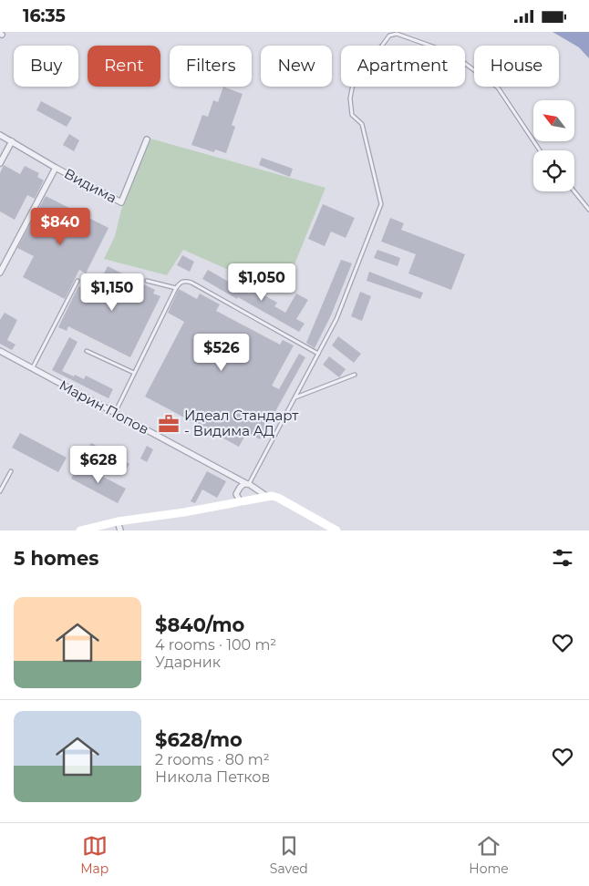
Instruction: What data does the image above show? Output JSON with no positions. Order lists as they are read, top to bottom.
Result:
{
  "streets": {
    "street": ["Видима", "Марин Попов"]
  },
  "places": {
    "office": ["Идеал Стандарт - Видима АД"]
  },
  "north": "top left",
  "page": {
    "status": "16:35",
    "chip": [
      "Buy",
      "Rent",
      "Filters",
      "New",
      "Apartment",
      "House"
    ],
    "price": [
      "$840",
      "$1,050",
      "$1,150",
      "$526",
      "$628"
    ],
    "heading": "5 homes",
    "list": [
      {
        "name": "$840/mo",
        "note": "4 rooms · 100 m² · Ударник"
      },
      {
        "name": "$628/mo",
        "note": "2 rooms · 80 m² · Никола Петков"
      }
    ],
    "tabs": ["Map", "Saved", "Home"]
  }
}
